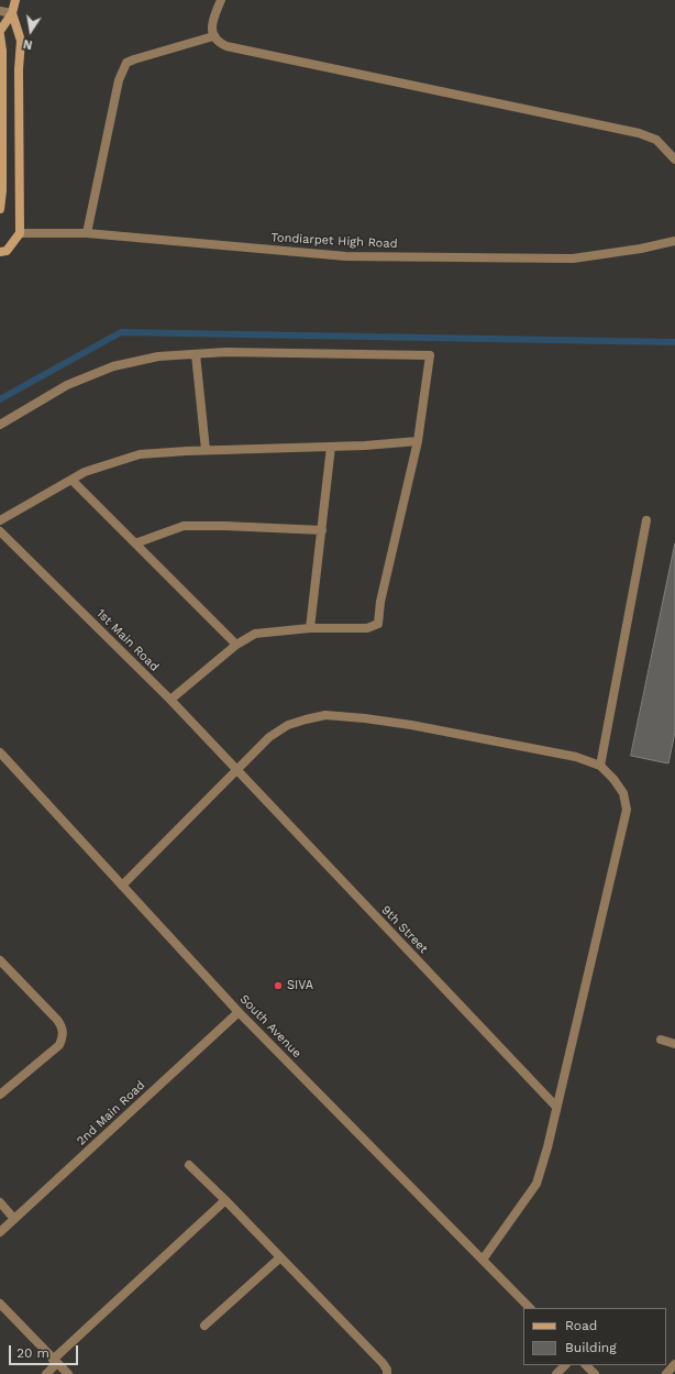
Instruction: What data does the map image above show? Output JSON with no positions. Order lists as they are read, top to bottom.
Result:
{
  "streets": {
    "street": [
      "Tondiarpet High Road",
      "1st Main Road",
      "9th Street",
      "South Avenue",
      "2nd Main Road"
    ]
  },
  "crossings": [
    ["1st Main Road", "9th Street"],
    ["South Avenue", "2nd Main Road"]
  ],
  "places": ["SIVA"],
  "legend": ["Road", "Building"],
  "scale_bar": "20 m",
  "north": "bottom"
}
